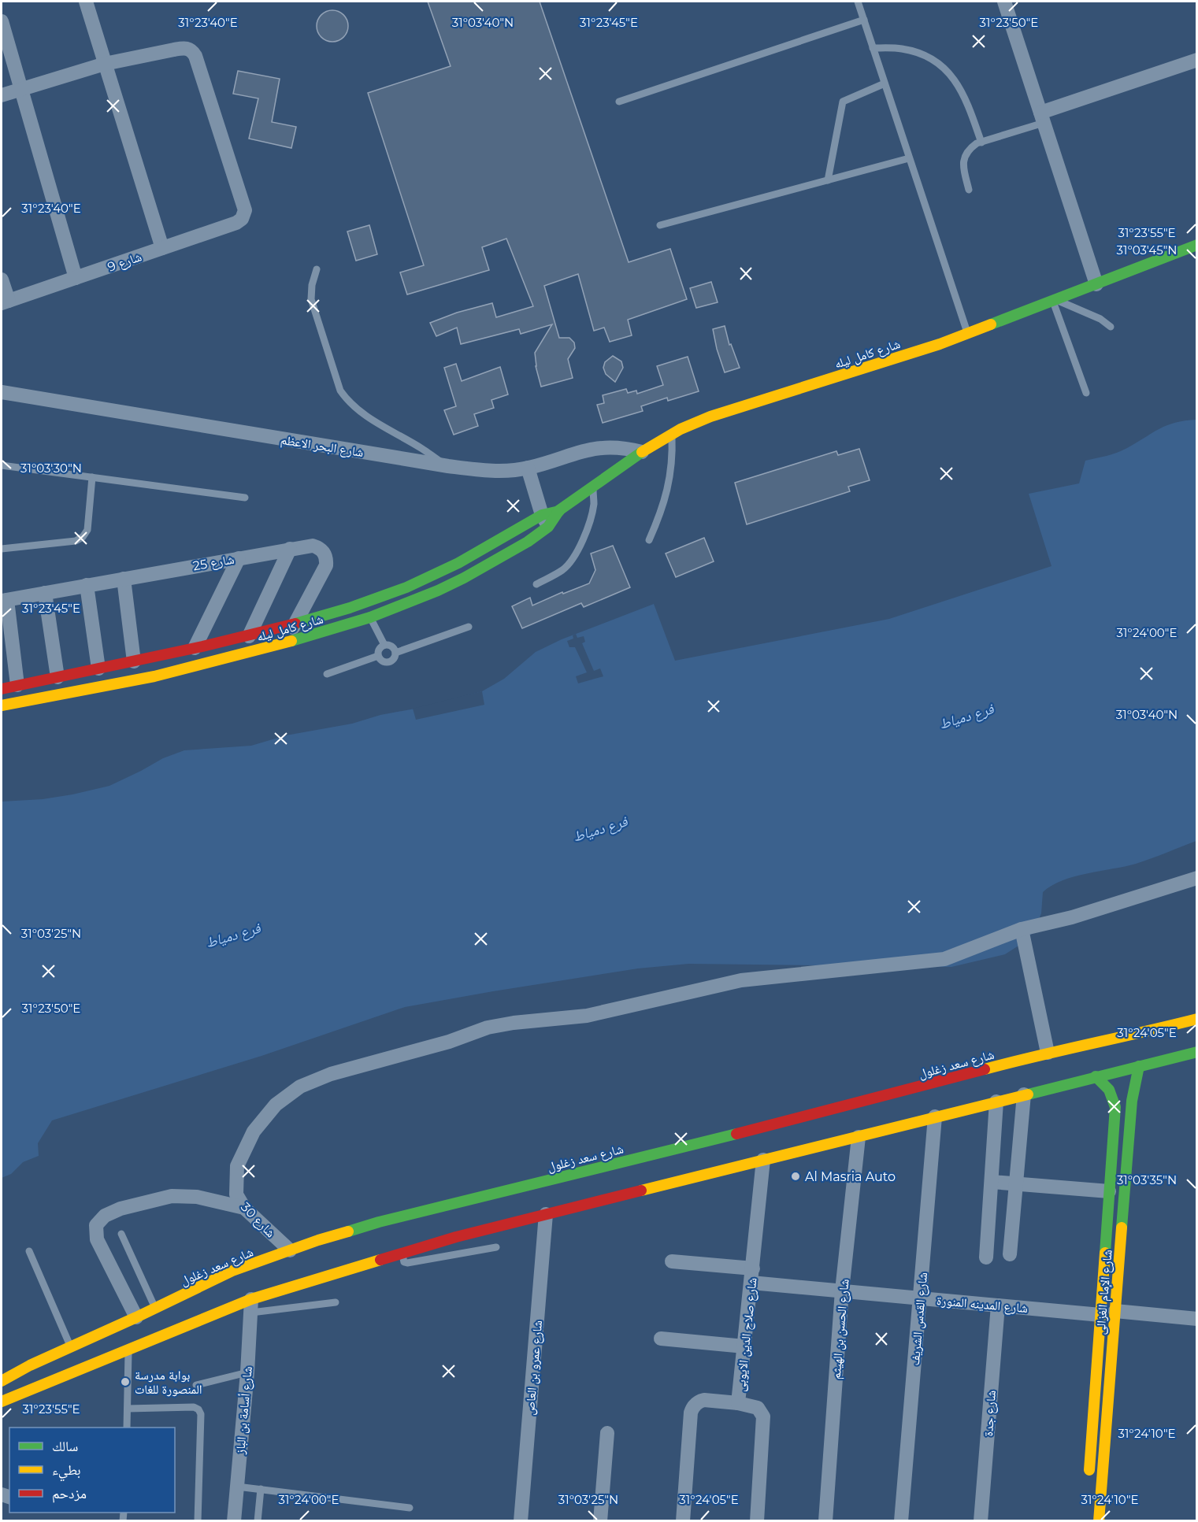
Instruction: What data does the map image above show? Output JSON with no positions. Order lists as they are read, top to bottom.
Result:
{
  "streets": {
    "main road": ["شارع كامل ليله", "شارع سعد زغلول", "شارع الإمام الغزالى"],
    "street": [
      "شارع 9",
      "شارع البحر الاعظم",
      "شارع 25",
      "شارع 30",
      "شارع المدينه المنورة",
      "شارع القدس الشريف",
      "شارع الحسن بن الهيثم",
      "شارع صلاح الدين الايوبى",
      "شارع عمرو بن العاص",
      "شارع أسامة بن الباز",
      "شارع جدة"
    ]
  },
  "crossings": [
    ["شارع كامل ليله", "شارع البحر الاعظم"],
    ["شارع كامل ليله", "شارع 25"],
    ["شارع سعد زغلول", "شارع 30"],
    ["شارع الإمام الغزالى", "شارع المدينه المنورة"],
    ["شارع المدينه المنورة", "شارع القدس الشريف"],
    ["شارع المدينه المنورة", "شارع الحسن بن الهيثم"],
    ["شارع المدينه المنورة", "شارع صلاح الدين الايوبى"],
    ["شارع المدينه المنورة", "شارع جدة"]
  ],
  "water": ["فرع دمياط"],
  "places": ["Al Masria Auto", "بوابة مدرسة المنصورة للغات"],
  "legend": ["سالك", "بطيء", "مزدحم"],
  "coordinates": [
    "31°23'40\"E",
    "31°03'40\"N",
    "31°23'45\"E",
    "31°23'50\"E",
    "31°23'55\"E",
    "31°03'45\"N",
    "31°03'30\"N",
    "31°24'00\"E",
    "31°03'25\"N",
    "31°24'05\"E",
    "31°03'35\"N",
    "31°24'10\"E"
  ]
}
